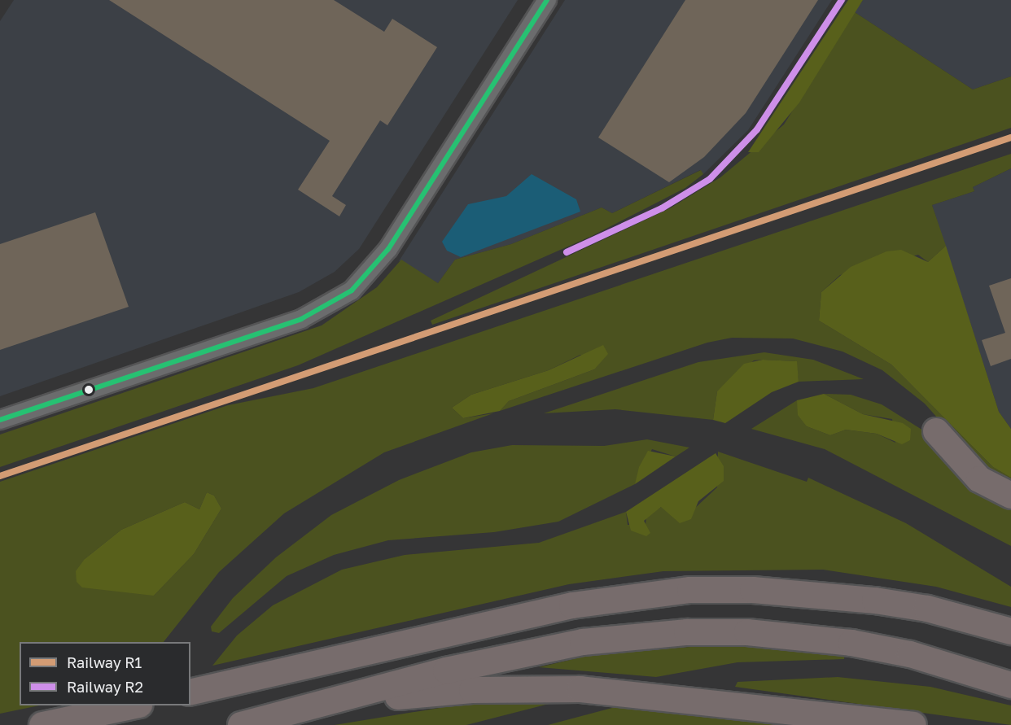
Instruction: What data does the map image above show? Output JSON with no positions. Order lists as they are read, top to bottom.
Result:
{
  "lines": ["rail line R2", "rail line R1"],
  "legend": ["Railway R1", "Railway R2"]
}
